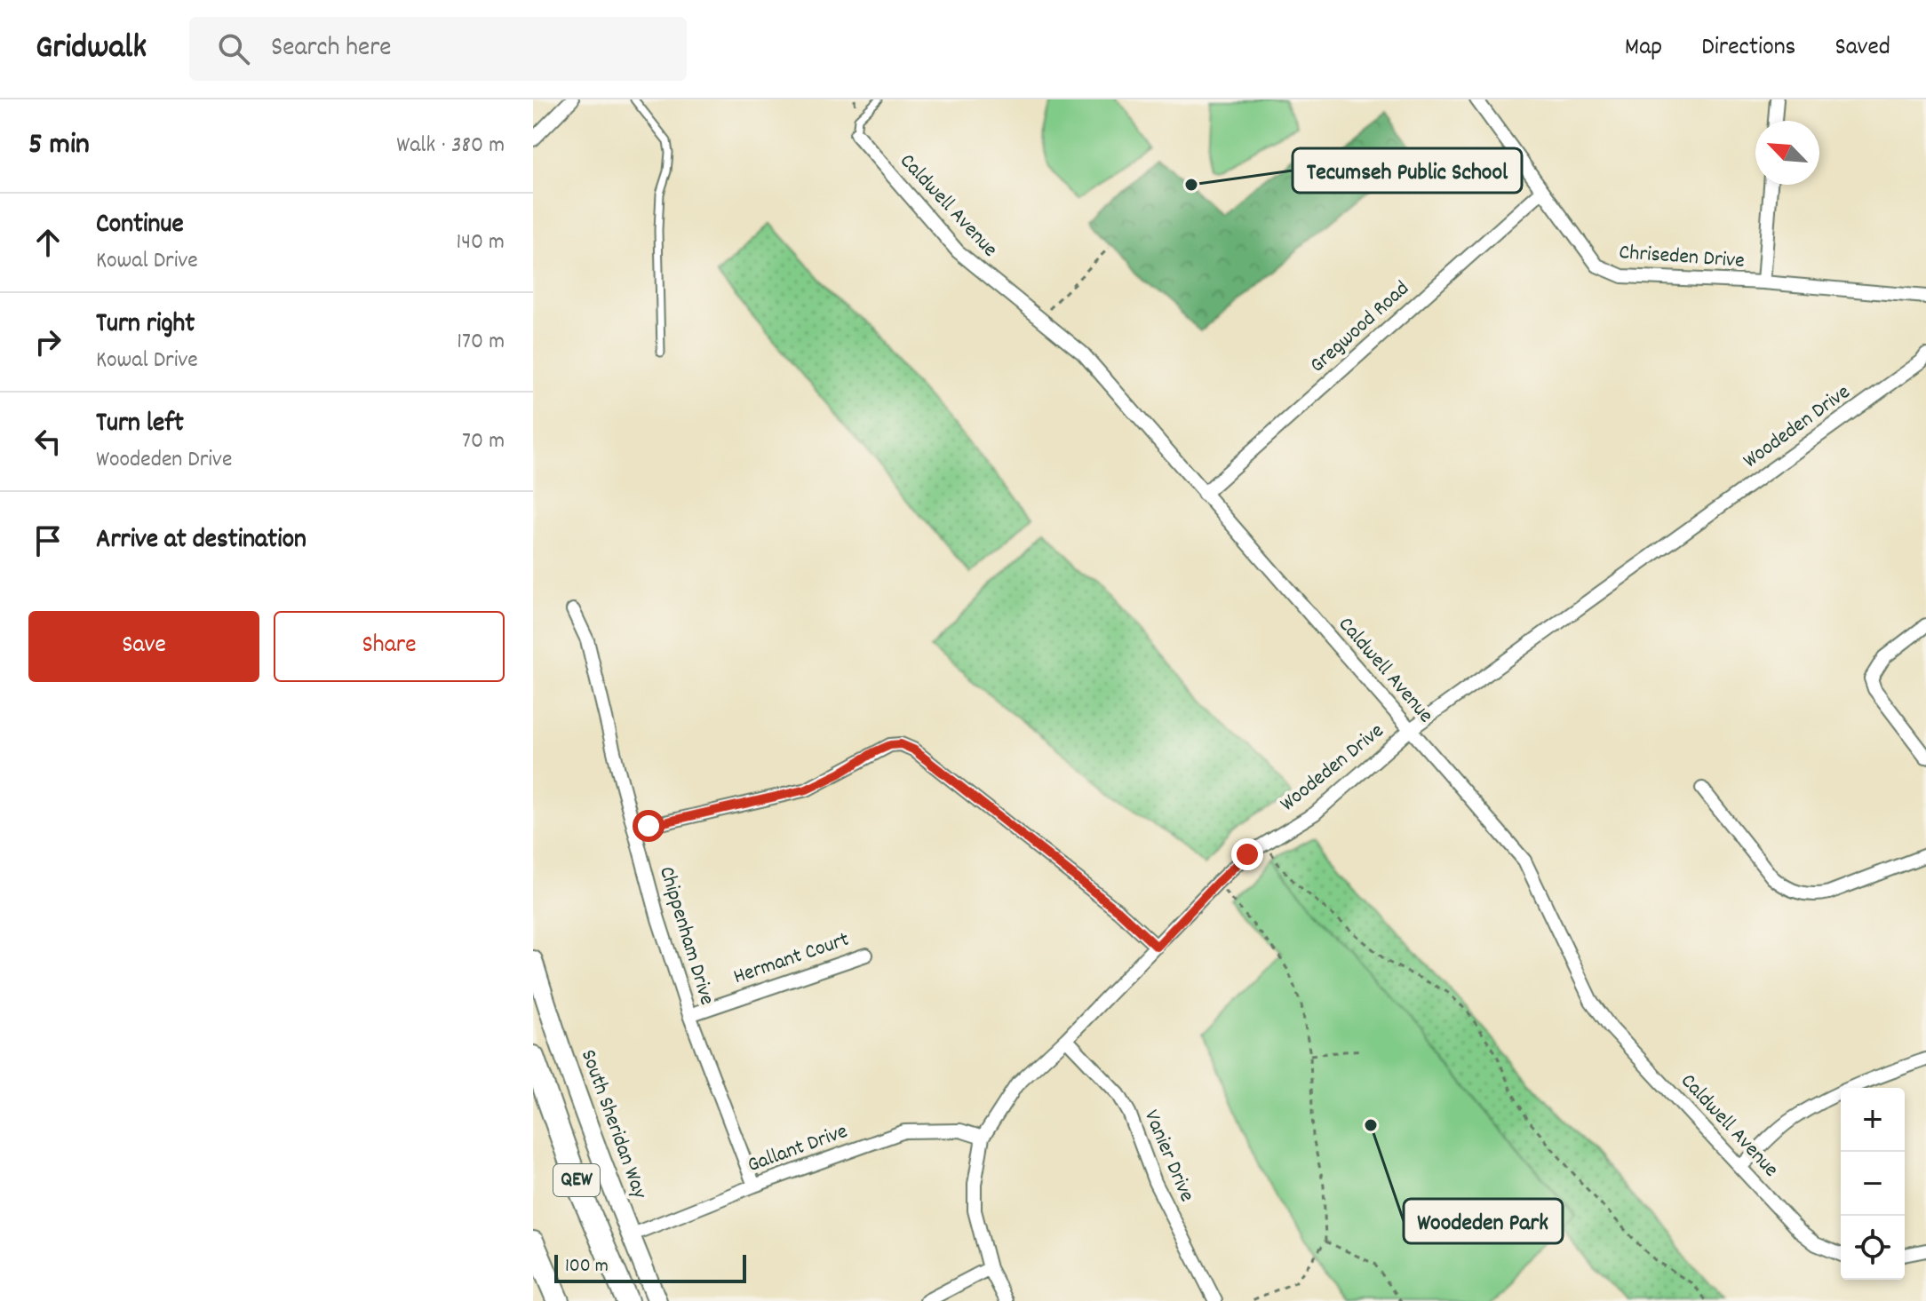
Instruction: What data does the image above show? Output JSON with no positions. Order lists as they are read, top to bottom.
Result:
{
  "streets": {
    "highway": ["QEW"],
    "street": [
      "Caldwell Avenue",
      "Chriseden Drive",
      "Gregwood Road",
      "Woodeden Drive",
      "Chippenham Drive",
      "Hermant Court",
      "South Sheridan Way",
      "Gallant Drive",
      "Vanier Drive"
    ]
  },
  "crossings": [
    ["Caldwell Avenue", "Gregwood Road"],
    ["Caldwell Avenue", "Woodeden Drive"],
    ["Chriseden Drive", "Gregwood Road"],
    ["Woodeden Drive", "Gallant Drive"],
    ["Woodeden Drive", "Vanier Drive"],
    ["Chippenham Drive", "Hermant Court"],
    ["Chippenham Drive", "Gallant Drive"],
    ["South Sheridan Way", "Gallant Drive"]
  ],
  "places": ["Tecumseh Public School", "Woodeden Park"],
  "scale_bar": "100 m",
  "north": "top left",
  "page": {
    "header": "Gridwalk",
    "search": "Search here",
    "nav": ["Map", "Directions", "Saved"],
    "heading": ["5 min", "Walk · 380 m"],
    "list": [
      ["Continue", "Kowal Drive", "140 m"],
      ["Turn right", "Kowal Drive", "170 m"],
      ["Turn left", "Woodeden Drive", "70 m"],
      "Arrive at destination"
    ],
    "buttons": ["Save", "Share"],
    "map_buttons": ["+", "−"],
    "scale": "100 m"
  }
}
